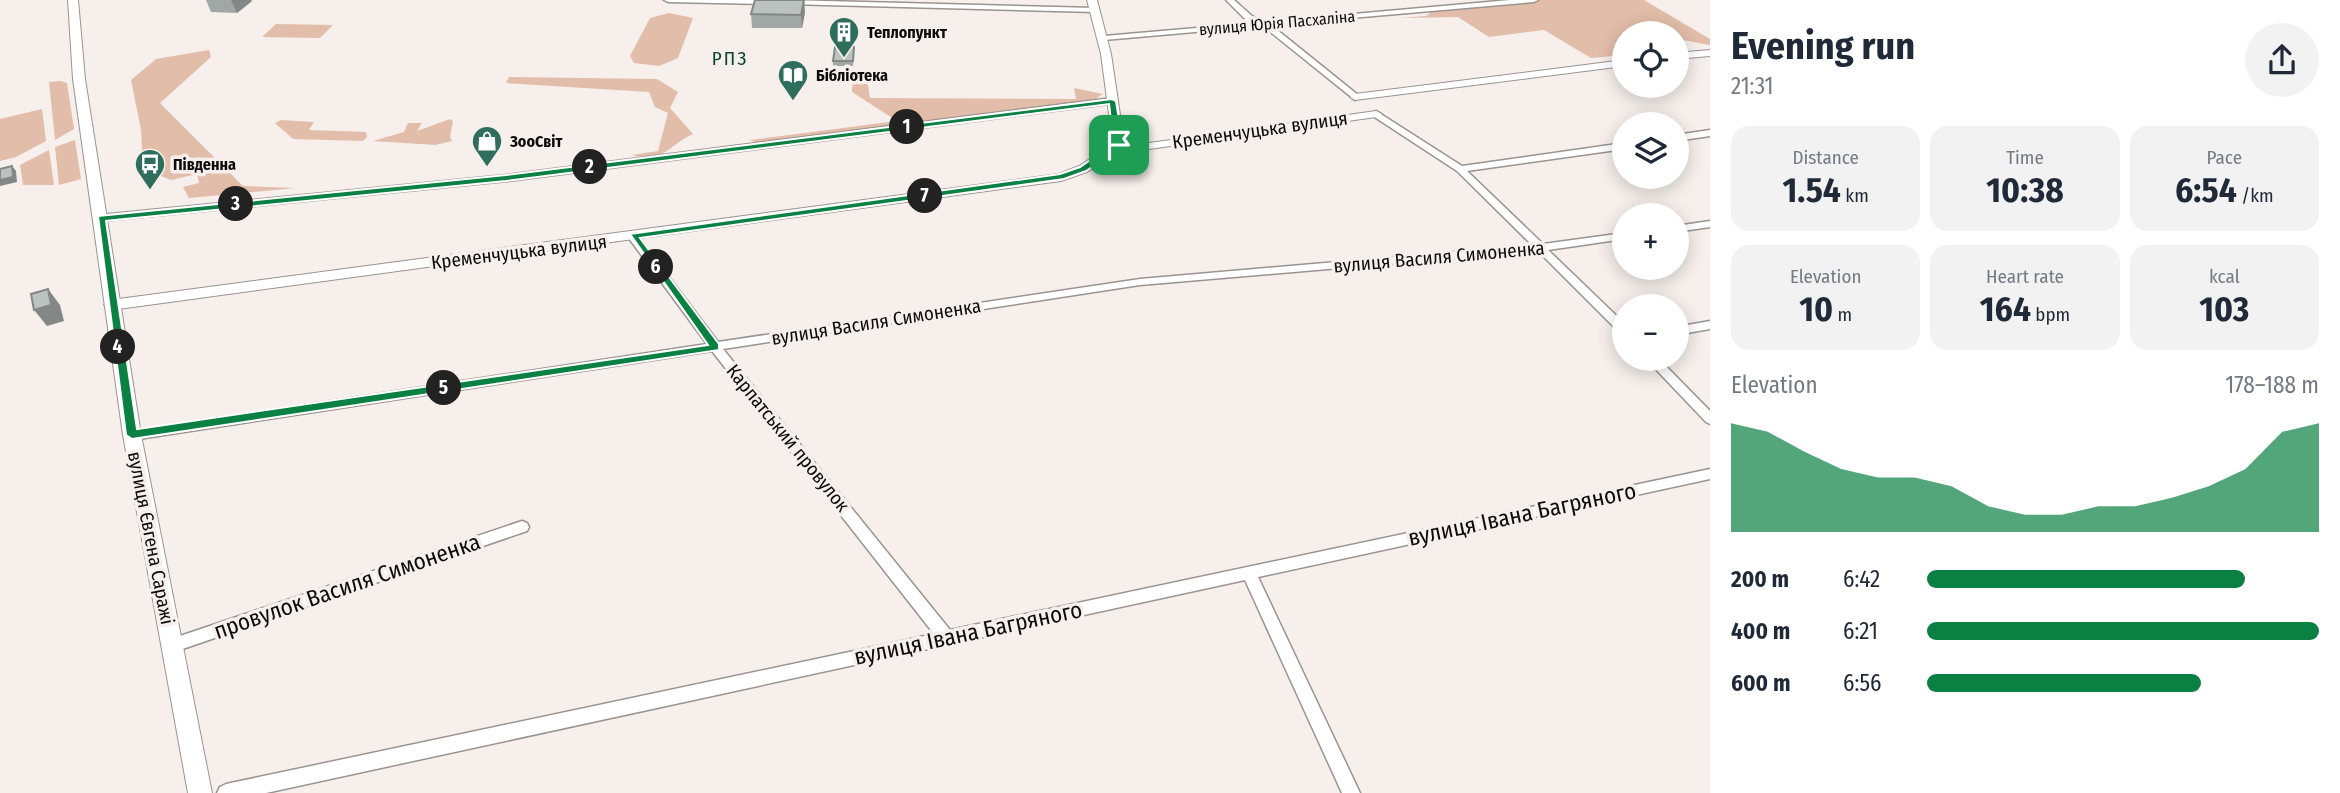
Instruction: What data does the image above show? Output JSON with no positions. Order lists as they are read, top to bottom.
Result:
{
  "streets": {
    "main road": ["вулиця Євгена Саражі"],
    "street": [
      "вулиця Юрія Пасхаліна",
      "Кременчуцька вулиця",
      "вулиця Василя Симоненка",
      "Карпатський провулок",
      "вулиця Івана Багряного",
      "провулок Василя Симоненка"
    ]
  },
  "crossings": [
    ["Кременчуцька вулиця", "Карпатський провулок"],
    ["Кременчуцька вулиця", "вулиця Євгена Саражі"],
    ["вулиця Василя Симоненка", "Карпатський провулок"],
    ["вулиця Василя Симоненка", "вулиця Євгена Саражі"],
    ["Карпатський провулок", "вулиця Івана Багряного"],
    ["вулиця Євгена Саражі", "провулок Василя Симоненка"]
  ],
  "districts": ["РПЗ"],
  "places": {
    "building": ["Теплопункт"],
    "library": ["Бібліотека"],
    "shop": ["ЗооСвiт"],
    "bus stop": ["Південна"]
  },
  "page": {
    "heading": ["Evening run", "21:31"],
    "map_buttons": ["+", "−"],
    "pins": [
      "1",
      "2",
      "7",
      "3",
      "6",
      "4",
      "5"
    ],
    "stats": [
      ["Distance", "1.54 km"],
      ["Time", "10:38"],
      ["Pace", "6:54 /km"],
      ["Elevation", "10 m"],
      ["Heart rate", "164 bpm"],
      ["kcal", "103"]
    ],
    "chart": ["Elevation", "178–188 m"],
    "list": [
      {
        "name": "200 m",
        "note": "6:42"
      },
      {
        "name": "400 m",
        "note": "6:21"
      },
      {
        "name": "600 m",
        "note": "6:56"
      }
    ]
  }
}
